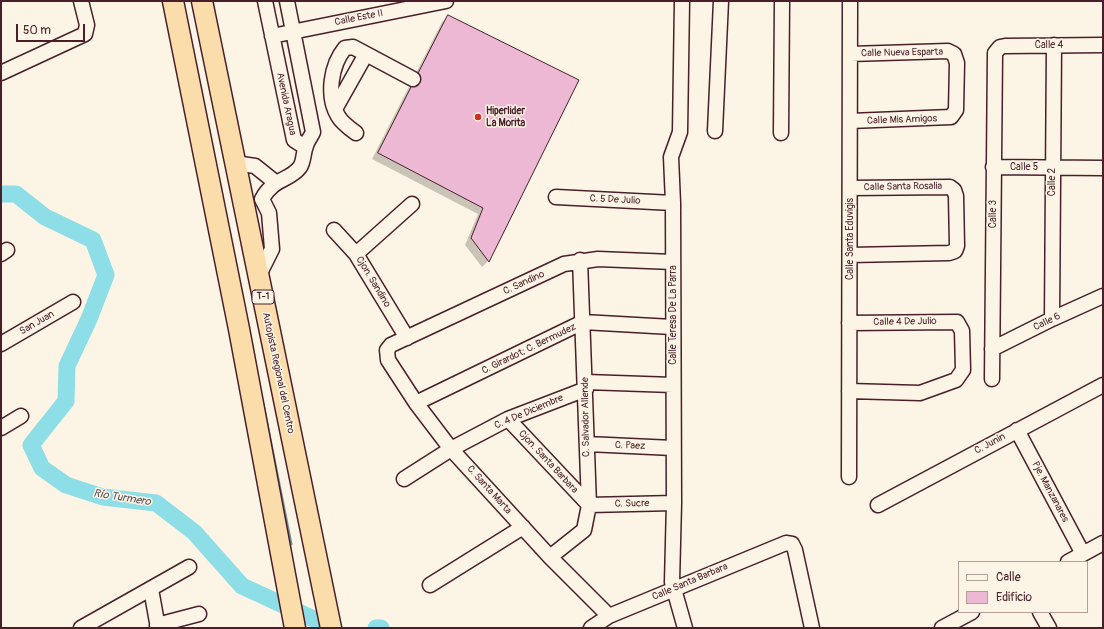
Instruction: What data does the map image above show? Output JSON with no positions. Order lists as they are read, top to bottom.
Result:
{
  "streets": {
    "highway": ["T-1", "Autopista Regional del Centro"],
    "street": [
      "Calle Este II",
      "Calle 4",
      "Calle Nueva Esparta",
      "Avenida Aragua",
      "Calle Mis Amigos",
      "Calle 5",
      "Calle 2",
      "Calle Santa Rosalia",
      "C. 5 De Julio",
      "Calle 3",
      "Calle Santa Eduvigis",
      "Cjon. Sandino",
      "C. Sandino",
      "Calle Teresa De La Parra",
      "Calle 4 De Julio",
      "Calle 6",
      "San Juan",
      "C. Girardot; C. Bermudez",
      "C. 4 De Diciembre",
      "C. Salvador Allende",
      "C. Junin",
      "C. Paez",
      "Cjon. Santa Barbara",
      "C. Santa Marta",
      "Pje. Manzanares",
      "C. Sucre",
      "Calle Santa Barbara"
    ]
  },
  "crossings": [
    ["Calle Este II", "Avenida Aragua"],
    ["Calle 4", "Calle 2"],
    ["Calle 4", "Calle 3"],
    ["Calle Nueva Esparta", "Calle Mis Amigos"],
    ["Calle Nueva Esparta", "Calle Santa Eduvigis"],
    ["Calle Mis Amigos", "Calle Santa Eduvigis"],
    ["Calle 5", "Calle 2"],
    ["Calle 5", "Calle 3"],
    ["Calle 2", "Calle 6"],
    ["Calle Santa Rosalia", "Calle Santa Eduvigis"],
    ["C. 5 De Julio", "Calle Teresa De La Parra"],
    ["Calle 3", "Calle 6"],
    ["Calle Santa Eduvigis", "Calle 4 De Julio"],
    ["Cjon. Sandino", "C. Sandino"],
    ["C. Sandino", "Calle Teresa De La Parra"],
    ["C. Sandino", "C. Salvador Allende"],
    ["C. Sandino", "C. Santa Marta"],
    ["Calle Teresa De La Parra", "C. Girardot; C. Bermudez"],
    ["Calle Teresa De La Parra", "C. 4 De Diciembre"],
    ["Calle Teresa De La Parra", "C. Paez"],
    ["Calle Teresa De La Parra", "C. Sucre"],
    ["Calle Teresa De La Parra", "Calle Santa Barbara"],
    ["C. Girardot; C. Bermudez", "C. Salvador Allende"],
    ["C. Girardot; C. Bermudez", "C. Santa Marta"],
    ["C. 4 De Diciembre", "C. Salvador Allende"],
    ["C. 4 De Diciembre", "Cjon. Santa Barbara"],
    ["C. 4 De Diciembre", "C. Santa Marta"],
    ["C. Salvador Allende", "C. Paez"],
    ["C. Salvador Allende", "Cjon. Santa Barbara"],
    ["C. Salvador Allende", "C. Santa Marta"],
    ["C. Salvador Allende", "C. Sucre"],
    ["C. Junin", "Pje. Manzanares"],
    ["Cjon. Santa Barbara", "C. Sucre"],
    ["C. Santa Marta", "Calle Santa Barbara"]
  ],
  "water": ["Río Turmero"],
  "places": ["Hiperlider La Morita"],
  "legend": ["Calle", "Edificio"],
  "scale_bar": "50 m"
}
